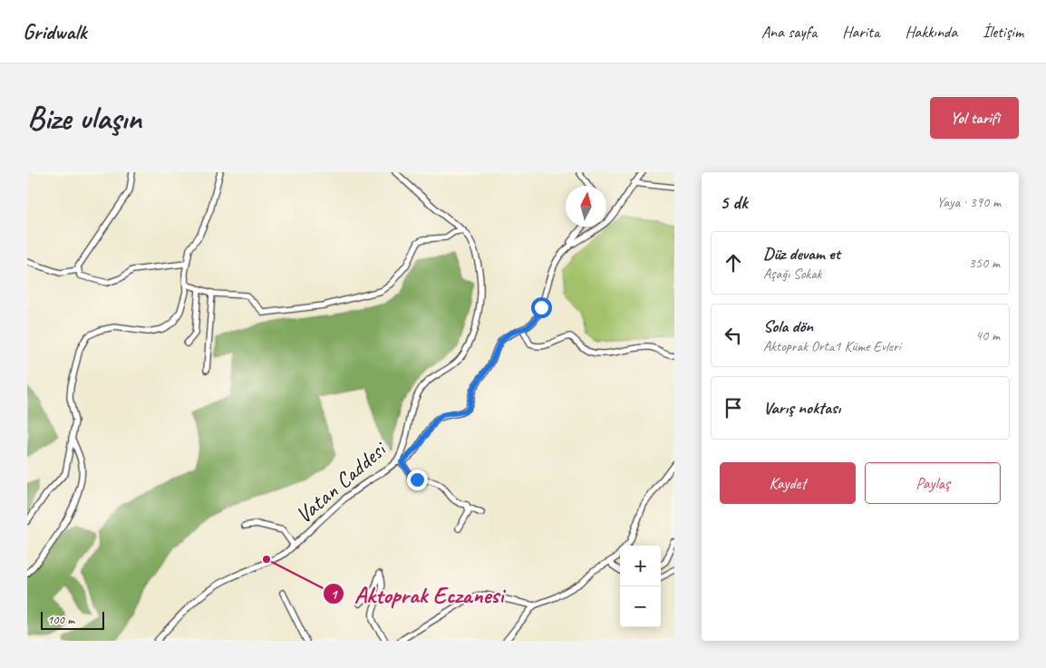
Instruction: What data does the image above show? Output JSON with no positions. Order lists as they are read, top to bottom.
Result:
{
  "streets": {
    "street": ["Vatan Caddesi"]
  },
  "places": ["Aktoprak Eczanesi"],
  "scale_bar": "100 m",
  "north": "top",
  "page": {
    "header": "Gridwalk",
    "nav": [
      "Ana sayfa",
      "Harita",
      "Hakkında",
      "İletişim"
    ],
    "buttons": [
      "Yol tarifi",
      ["Kaydet", "Paylaş"]
    ],
    "title": "Bize ulaşın",
    "heading": ["5 dk", "Yaya · 390 m"],
    "list": [
      ["Düz devam et", "Aşağı Sokak", "350 m"],
      ["Sola dön", "Aktoprak Orta1 Küme Evleri", "40 m"],
      "Varış noktası"
    ],
    "map_buttons": ["+", "−"],
    "scale": "100 m"
  }
}
